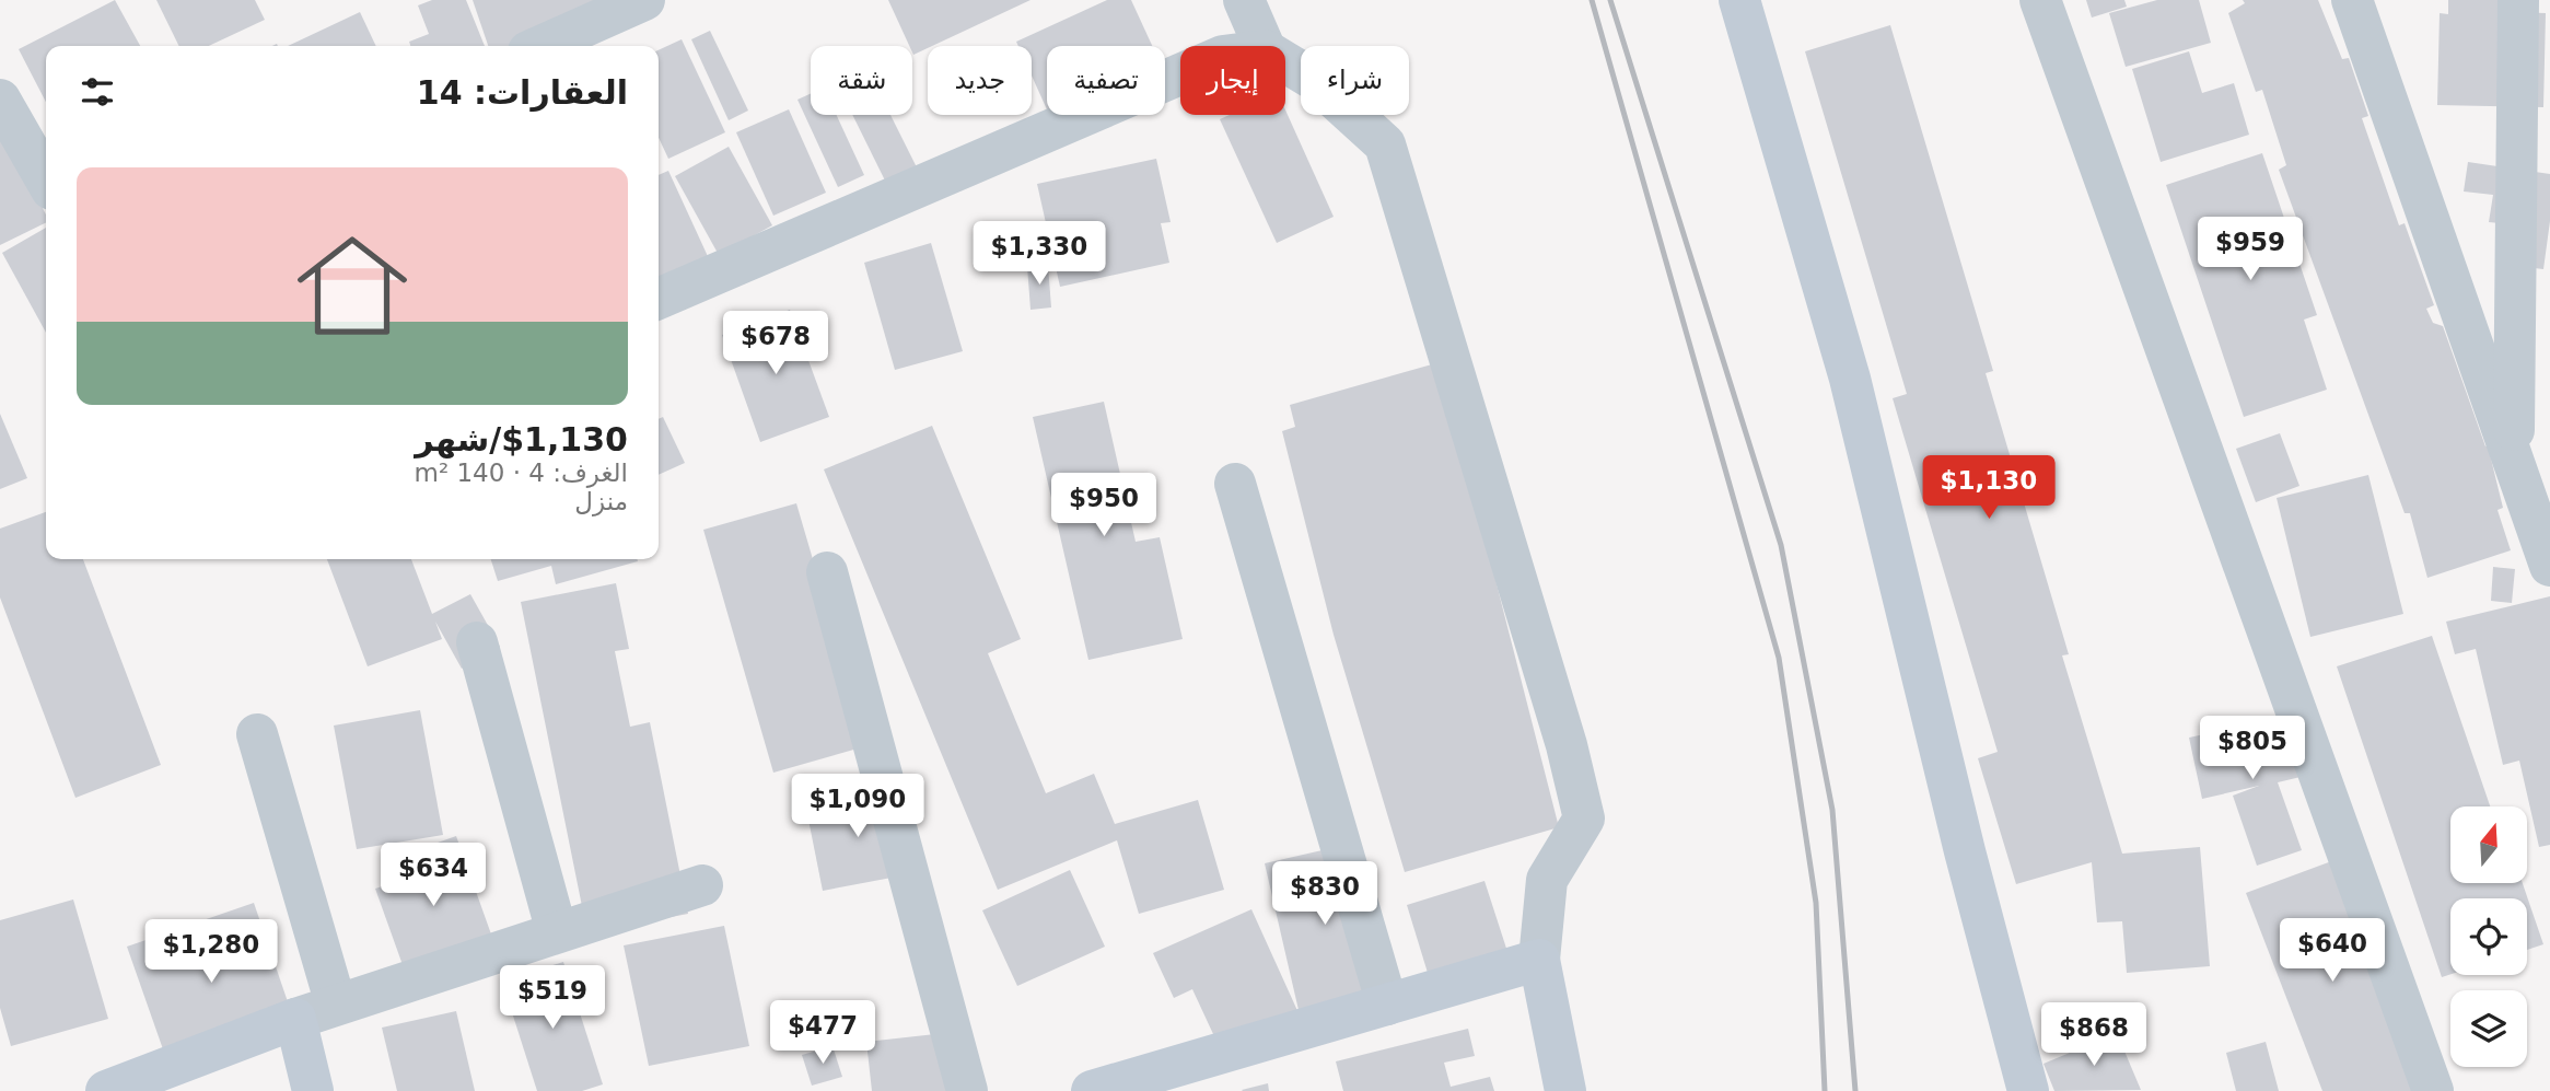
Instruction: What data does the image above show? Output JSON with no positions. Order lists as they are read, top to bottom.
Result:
{
  "north": "top",
  "page": {
    "chip": [
      "شراء",
      "إيجار",
      "تصفية",
      "جديد",
      "شقة"
    ],
    "heading": "العقارات: 14",
    "list": [
      {
        "name": "$1,130/شهر",
        "note": "الغرف: 4 · 140 m² · منزل"
      }
    ],
    "price": [
      "$959",
      "$1,330",
      "$678",
      "$1,130",
      "$950",
      "$805",
      "$1,090",
      "$634",
      "$830",
      "$640",
      "$1,280",
      "$519",
      "$477",
      "$868"
    ]
  }
}
